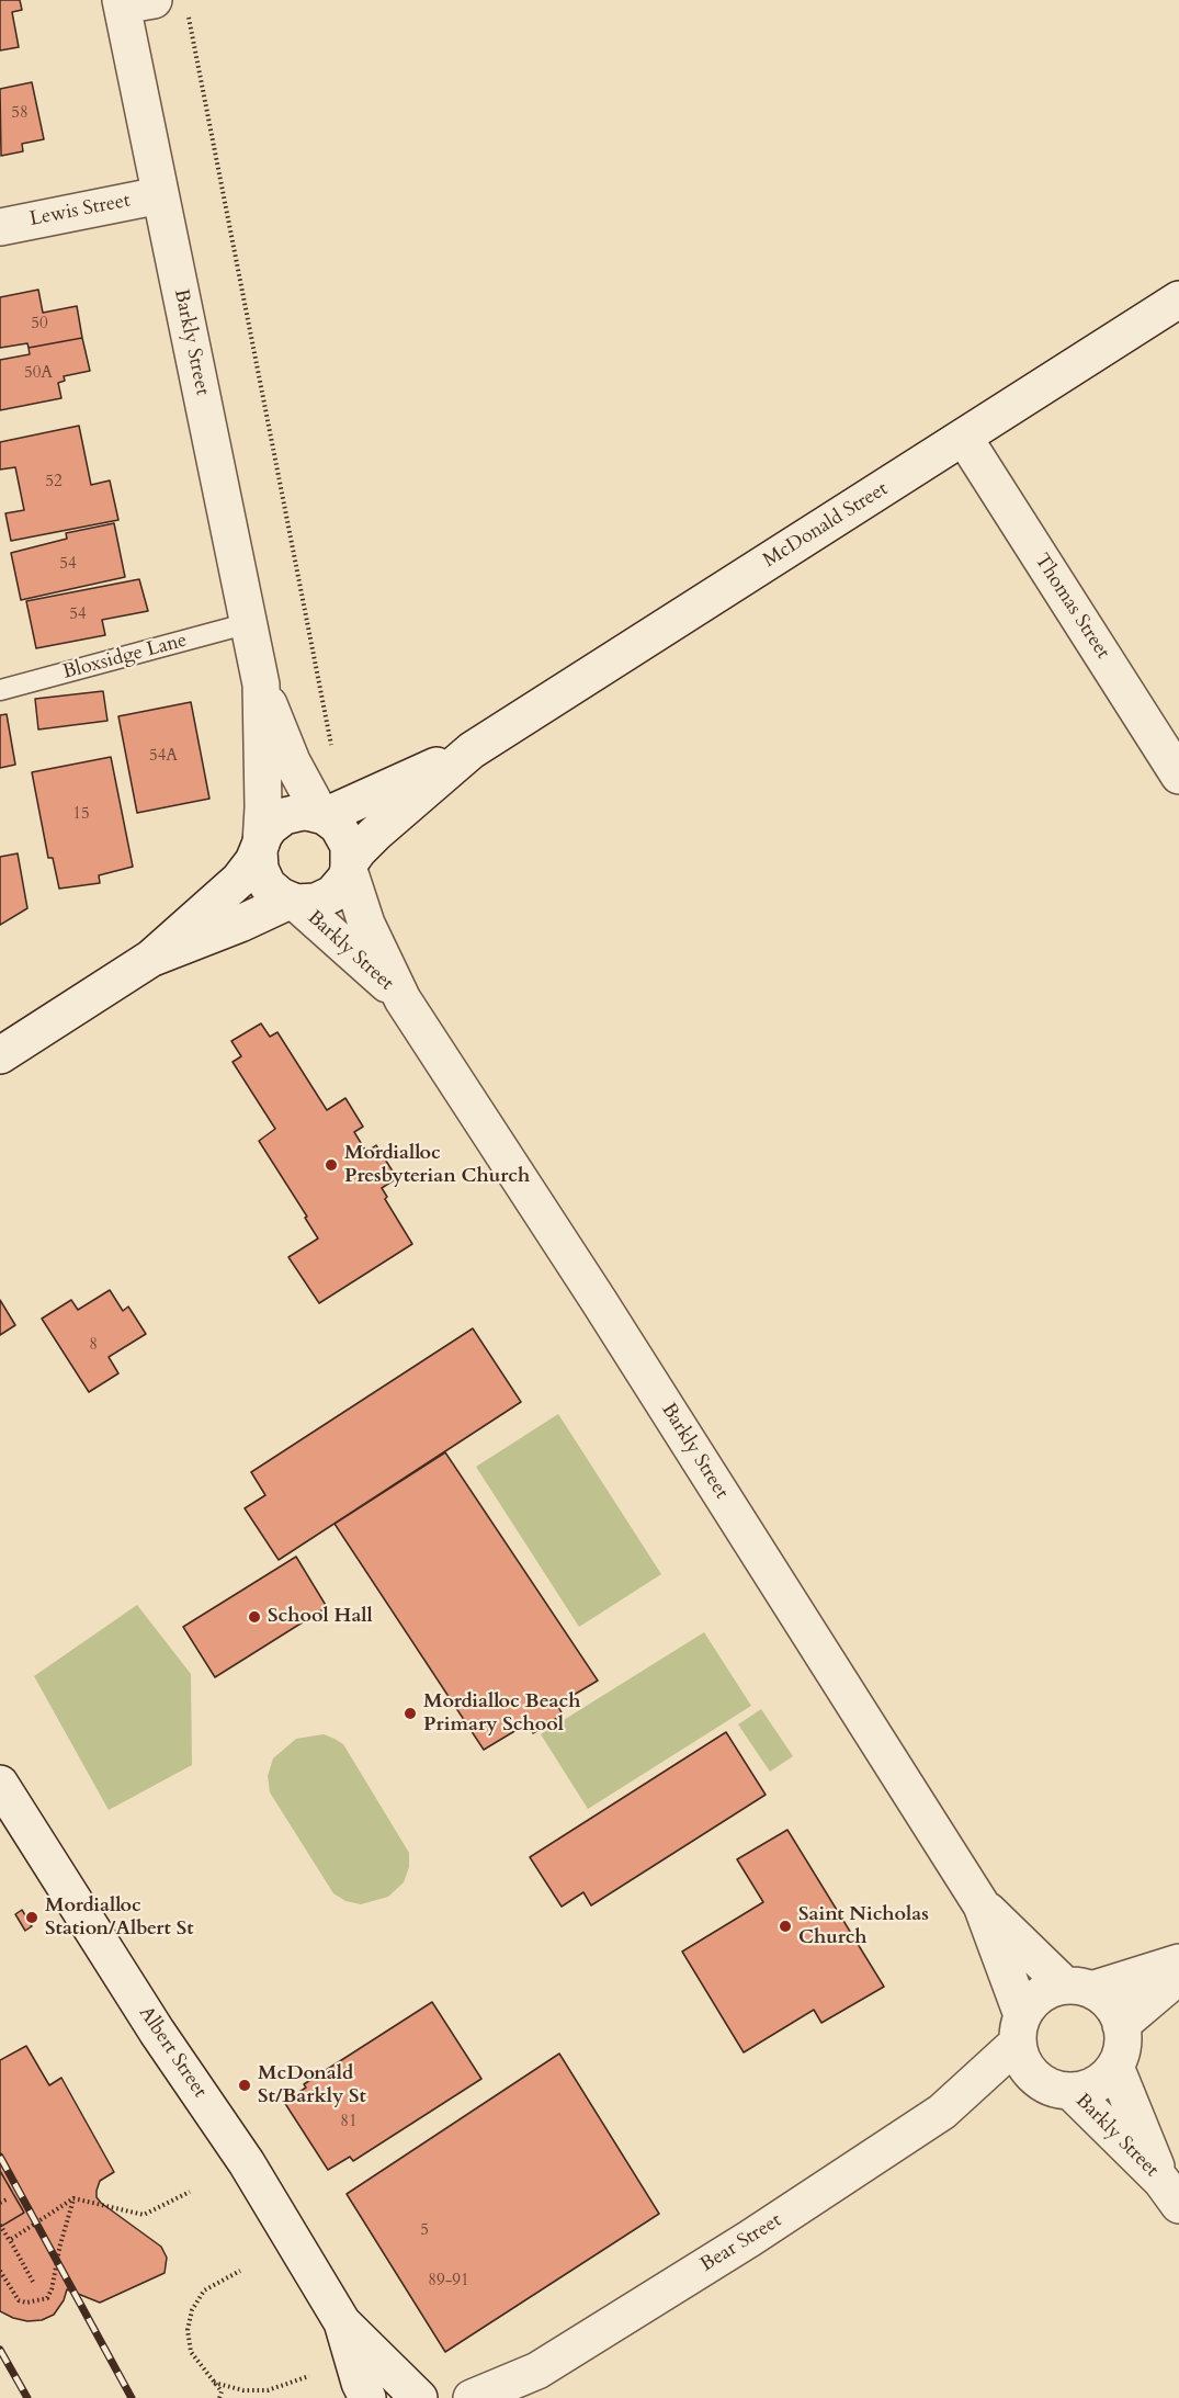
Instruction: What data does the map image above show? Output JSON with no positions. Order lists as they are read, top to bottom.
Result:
{
  "streets": {
    "street": [
      "Lewis Street",
      "Barkly Street",
      "McDonald Street",
      "Thomas Street",
      "Albert Street",
      "Bear Street"
    ],
    "lane": ["Bloxsidge Lane"]
  },
  "crossings": [
    ["Lewis Street", "Barkly Street"],
    ["Barkly Street", "McDonald Street"],
    ["Barkly Street", "Bloxsidge Lane"],
    ["Barkly Street", "Bear Street"],
    ["McDonald Street", "Thomas Street"]
  ],
  "places": [
    "Mordialloc Presbyterian Church",
    "School Hall",
    "Mordialloc Beach Primary School",
    "Mordialloc Station/Albert St",
    "Saint Nicholas Church",
    "McDonald St/Barkly St"
  ],
  "house_numbers": [
    "58",
    "50",
    "50A",
    "52",
    "54",
    "54",
    "54A",
    "15",
    "8",
    "81",
    "5",
    "89-91"
  ]
}
